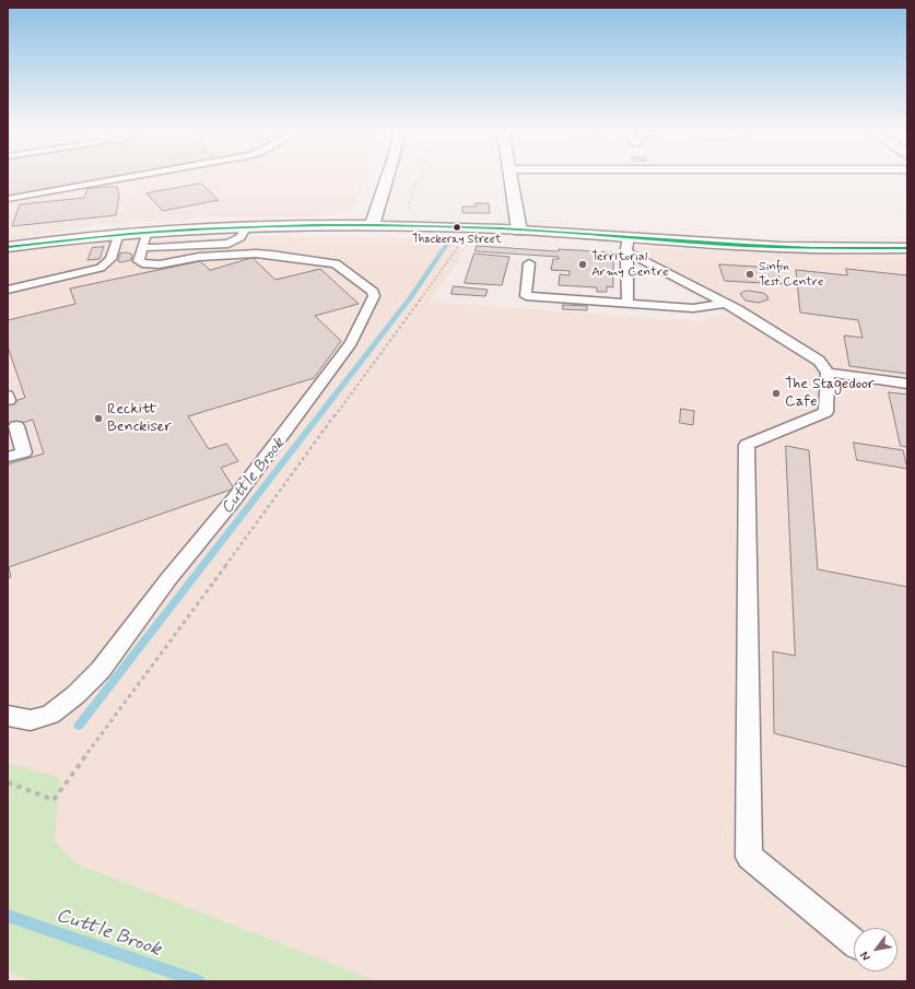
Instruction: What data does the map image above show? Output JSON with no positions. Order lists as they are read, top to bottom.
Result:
{
  "water": ["Cuttle Brook"],
  "places": [
    "Thackeray Street",
    "Territorial Army Centre",
    "Sinfin Test Centre",
    "The Stagedoor Cafe",
    "Reckitt Benckiser"
  ],
  "north": "bottom left"
}
